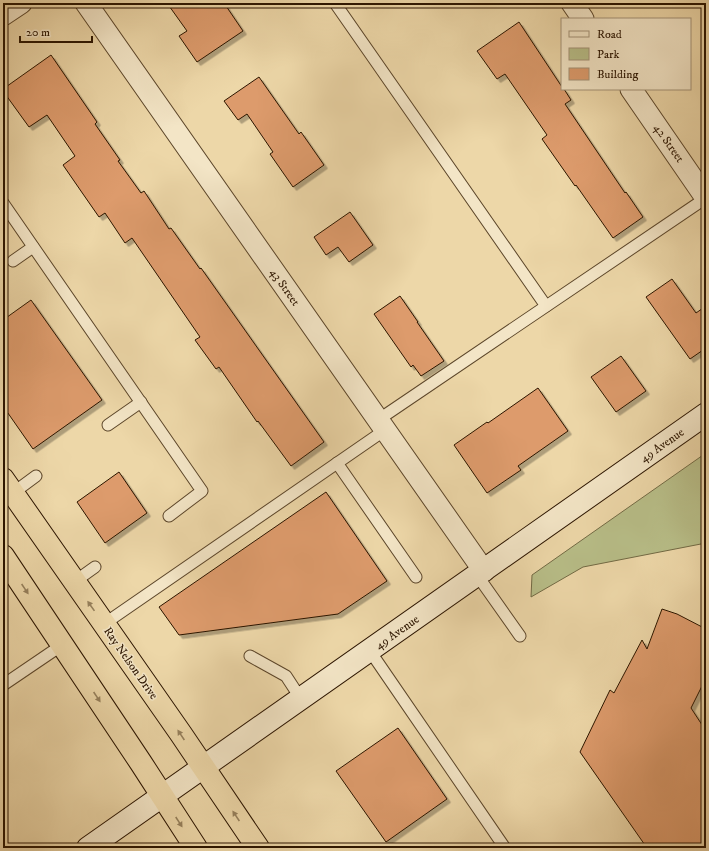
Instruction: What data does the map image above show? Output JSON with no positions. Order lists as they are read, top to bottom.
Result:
{
  "streets": {
    "highway": ["Ray Nelson Drive"],
    "street": ["42 Street", "43 Street", "49 Avenue"]
  },
  "crossings": [
    ["43 Street", "49 Avenue"],
    ["49 Avenue", "Ray Nelson Drive"]
  ],
  "legend": ["Road", "Park", "Building"],
  "scale_bar": "20 m"
}
